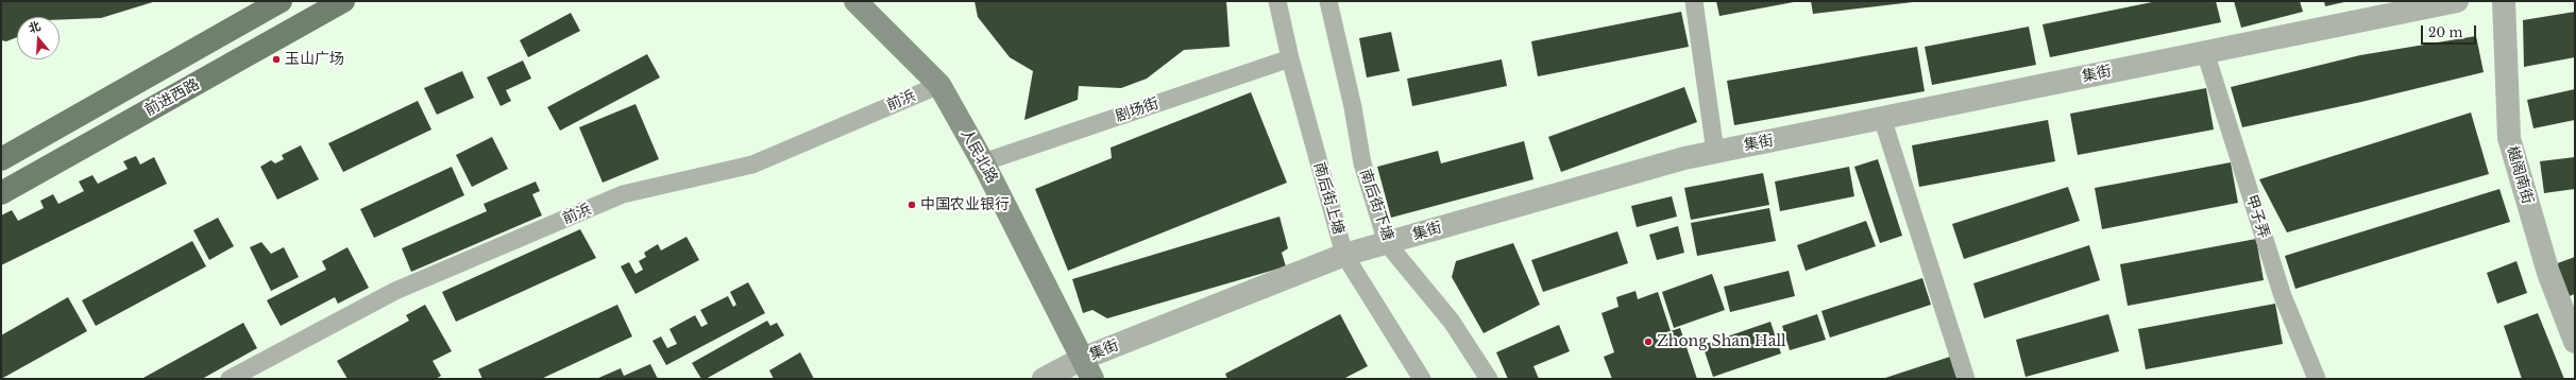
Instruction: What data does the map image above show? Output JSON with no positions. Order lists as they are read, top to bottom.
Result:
{
  "streets": {
    "main road": ["前进西路", "人民北路"],
    "street": [
      "集街",
      "前浜",
      "剧场街",
      "樾阁南街",
      "南后街上塘",
      "南后街下塘",
      "甲子弄"
    ]
  },
  "crossings": [
    ["集街", "人民北路"],
    ["集街", "南后街上塘"],
    ["集街", "南后街下塘"],
    ["集街", "甲子弄"],
    ["前浜", "人民北路"],
    ["剧场街", "人民北路"],
    ["剧场街", "南后街上塘"]
  ],
  "places": ["玉山广场", "中国农业银行", "Zhong Shan Hall"],
  "scale_bar": "20 m",
  "north": "top"
}
